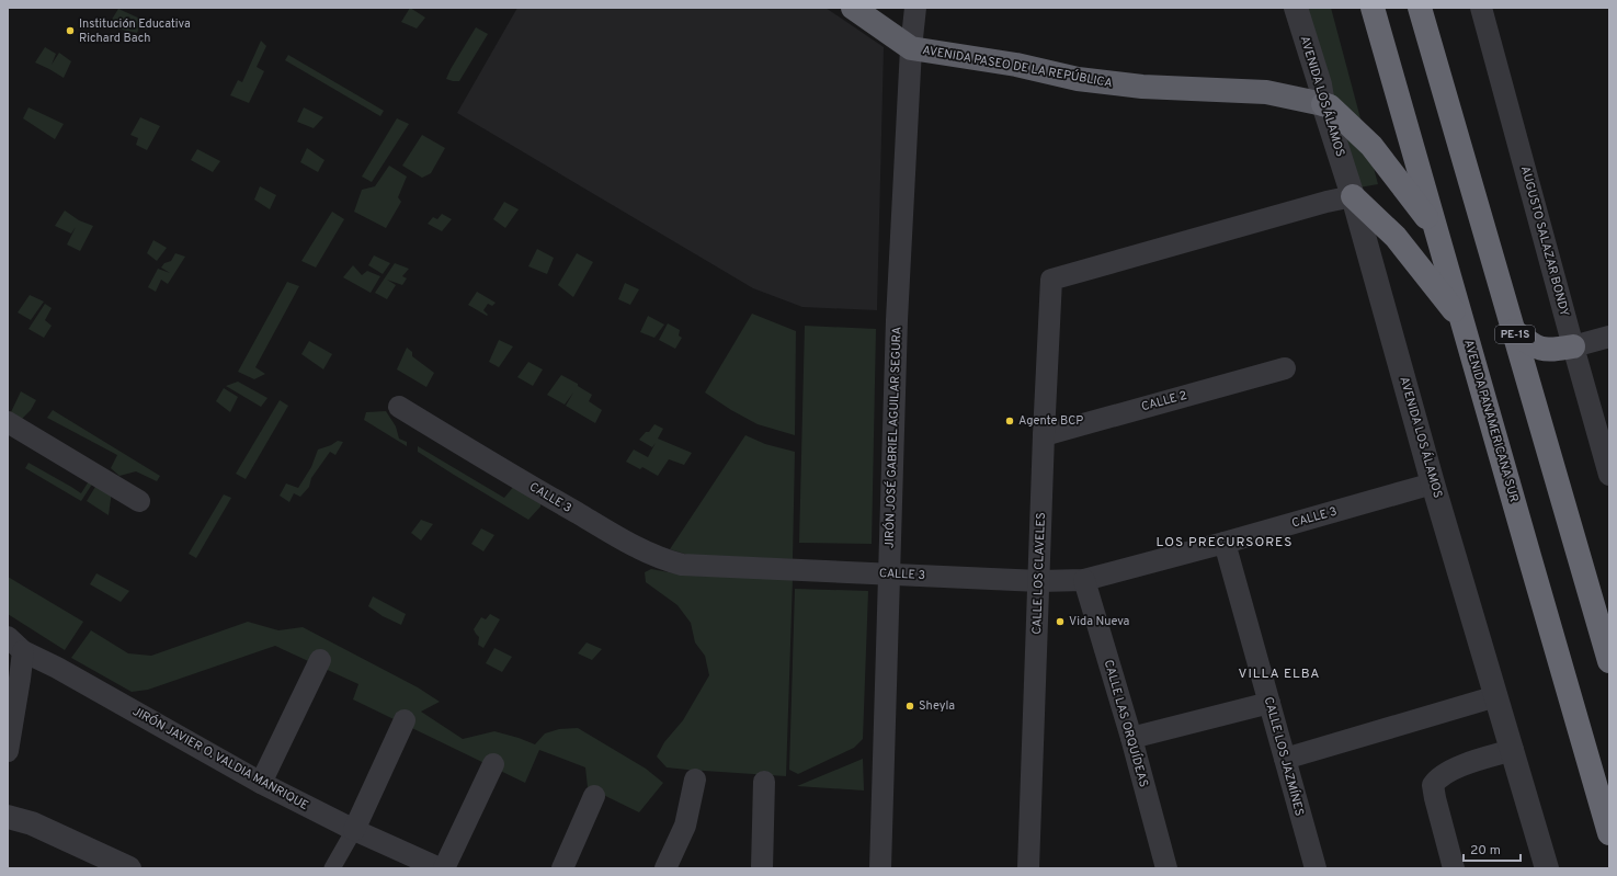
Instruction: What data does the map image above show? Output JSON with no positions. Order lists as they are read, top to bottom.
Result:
{
  "streets": {
    "highway": ["AVENIDA PASEO DE LA REPÚBLICA", "PE-1S", "AVENIDA PANAMERICANA SUR"],
    "street": [
      "AVENIDA LOS ÁLAMOS",
      "AUGUSTO SALAZAR BONDY",
      "CALLE 2",
      "JIRÓN JOSÉ GABRIEL AGUILAR SEGURA",
      "CALLE 3",
      "CALLE LOS CLAVELES",
      "CALLE LAS ORQUÍDEAS",
      "CALLE LOS JAZMÍNES",
      "JIRÓN JAVIER O. VALDIA MANRIQUE"
    ]
  },
  "crossings": [
    ["AVENIDA PASEO DE LA REPÚBLICA", "AVENIDA LOS ÁLAMOS"],
    ["AVENIDA PASEO DE LA REPÚBLICA", "JIRÓN JOSÉ GABRIEL AGUILAR SEGURA"],
    ["AVENIDA LOS ÁLAMOS", "CALLE 3"],
    ["AVENIDA LOS ÁLAMOS", "CALLE LOS CLAVELES"],
    ["CALLE 2", "CALLE LOS CLAVELES"],
    ["JIRÓN JOSÉ GABRIEL AGUILAR SEGURA", "CALLE 3"],
    ["CALLE 3", "CALLE LOS CLAVELES"],
    ["CALLE 3", "CALLE LAS ORQUÍDEAS"],
    ["CALLE 3", "CALLE LOS JAZMÍNES"]
  ],
  "districts": ["LOS PRECURSORES", "VILLA ELBA"],
  "places": [
    "Institución Educativa Richard Bach",
    "Agente BCP",
    "Vida Nueva",
    "Sheyla"
  ],
  "scale_bar": "20 m"
}
